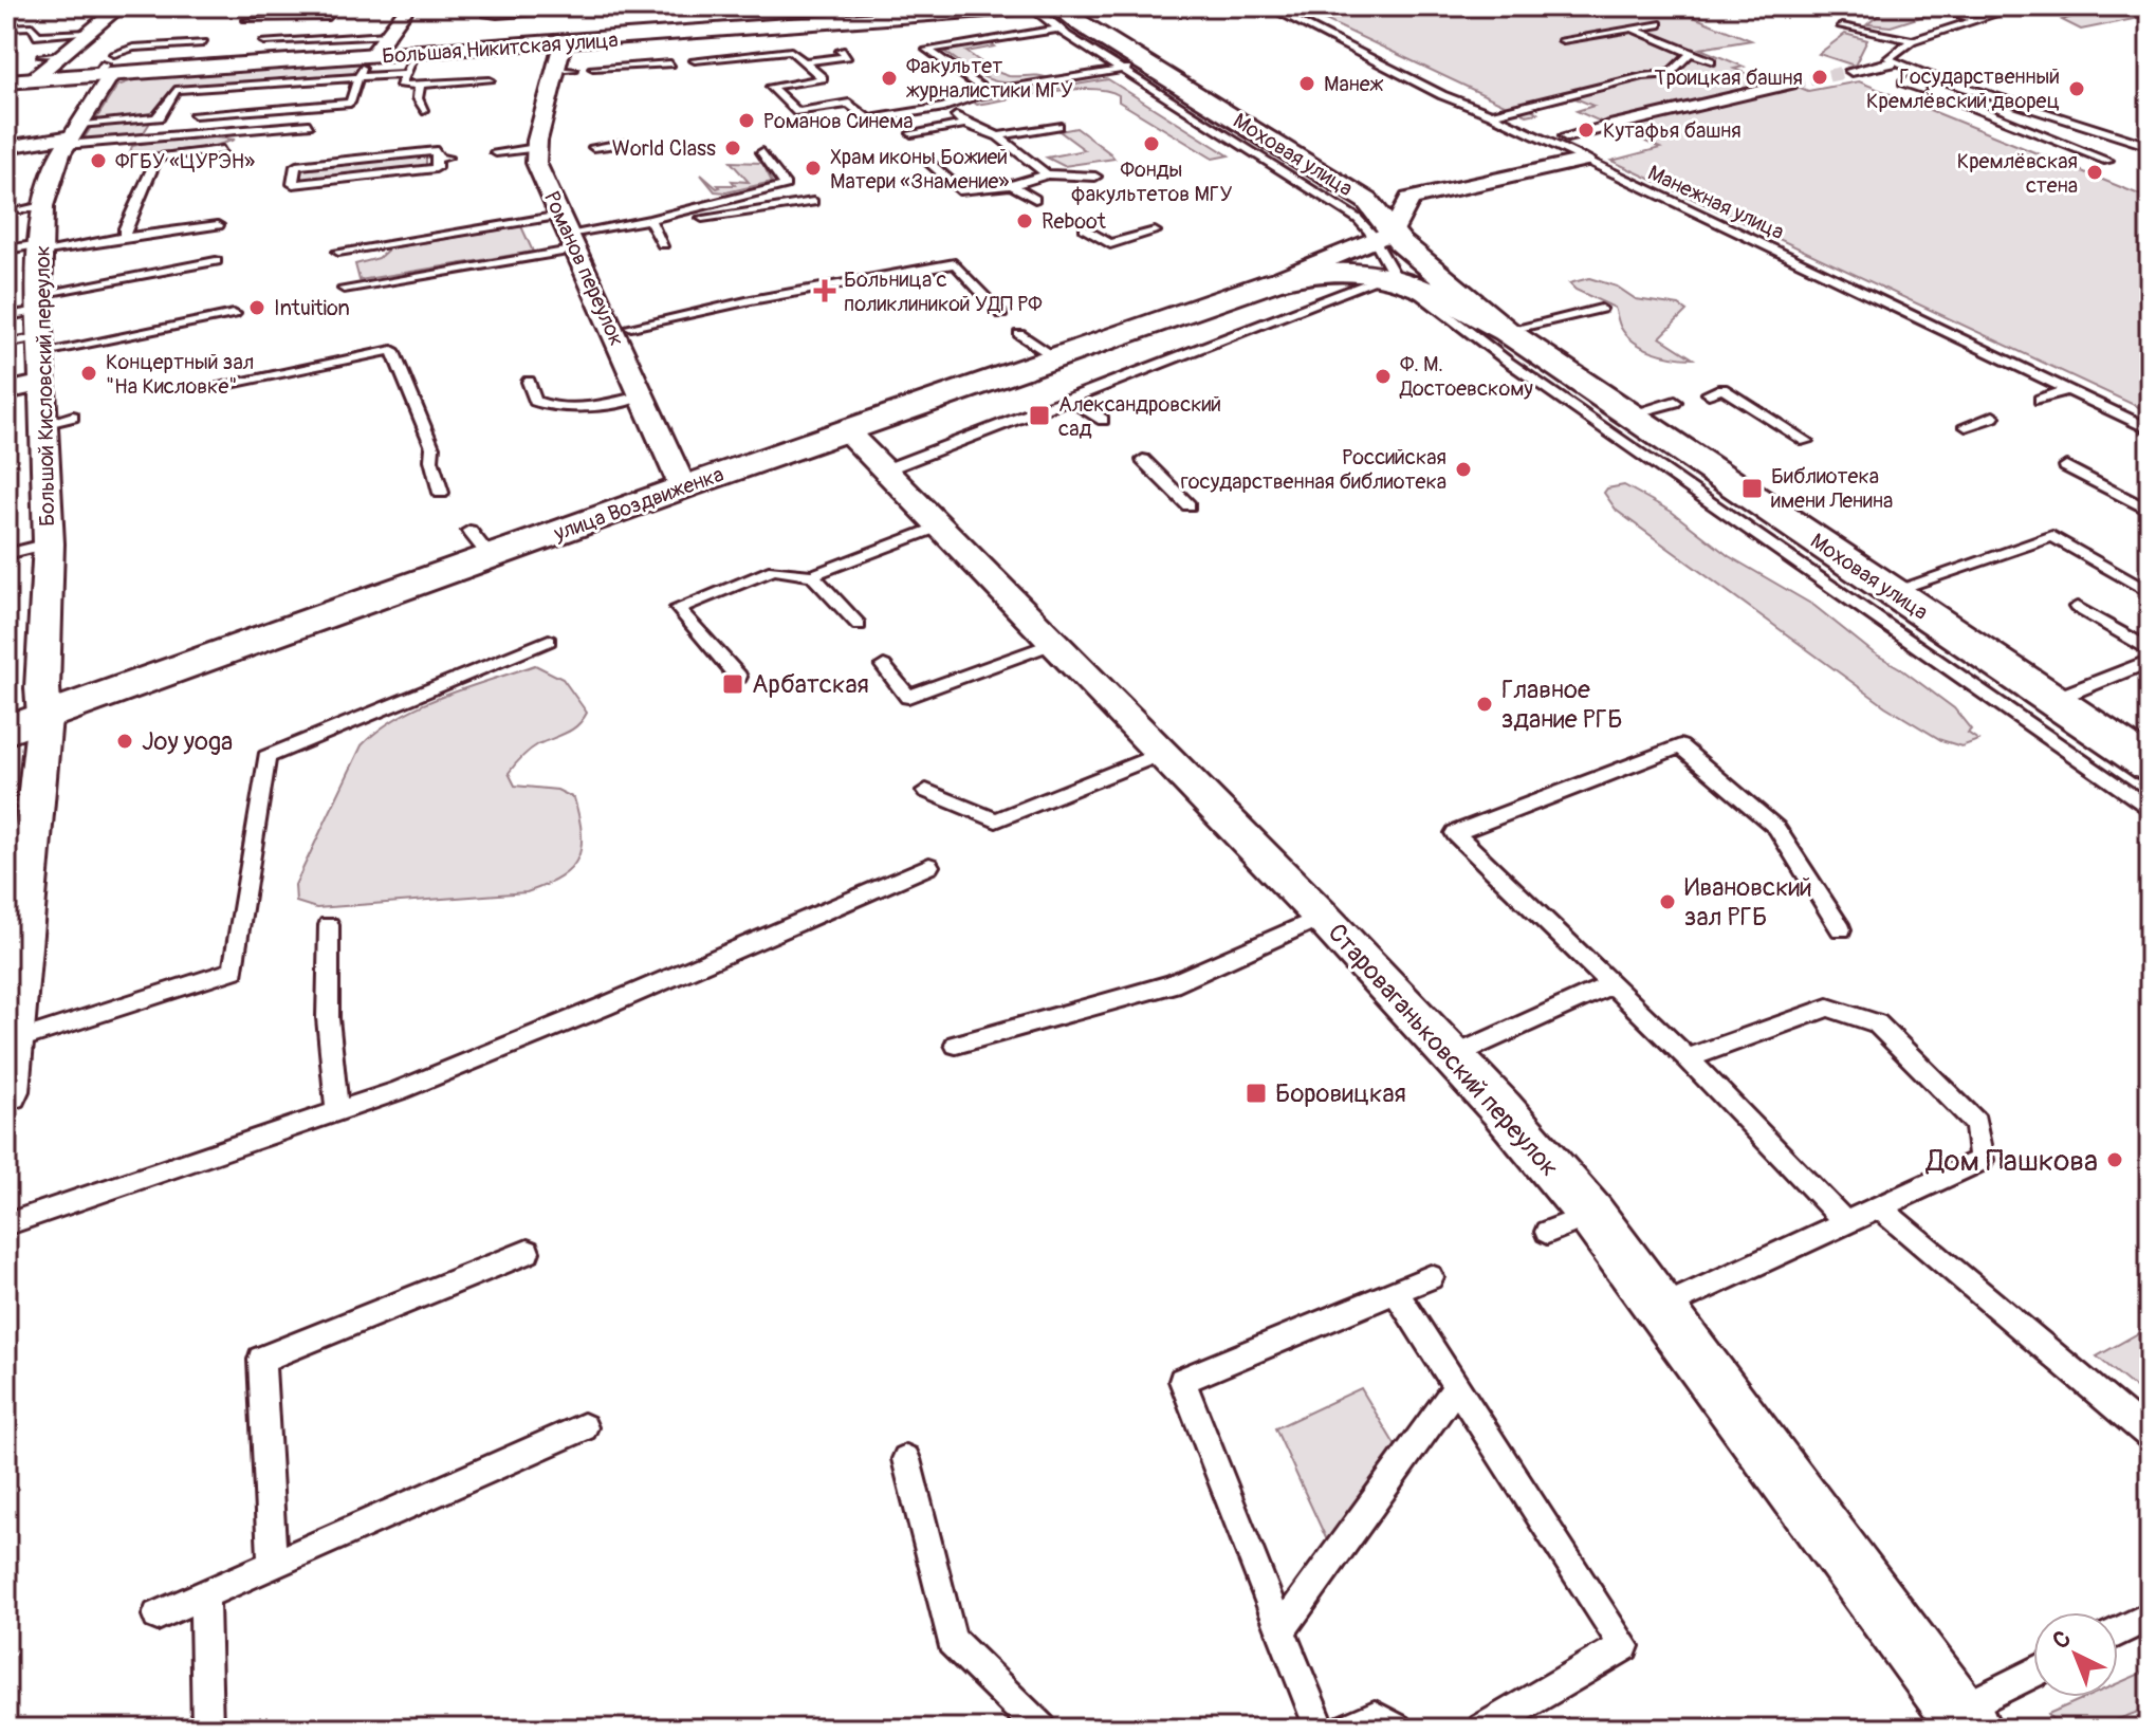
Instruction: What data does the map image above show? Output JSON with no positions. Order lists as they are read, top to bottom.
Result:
{
  "streets": {
    "main road": ["Большая Никитская улица", "Моховая улица", "улица Воздвиженка"],
    "street": ["Романов переулок", "Большой Кисловский переулок", "Староваганьковский переулок"],
    "lane": ["Манежная улица"]
  },
  "crossings": [
    ["Большая Никитская улица", "Большой Кисловский переулок"],
    ["Моховая улица", "улица Воздвиженка"],
    ["Романов переулок", "улица Воздвиженка"],
    ["Большой Кисловский переулок", "улица Воздвиженка"],
    ["улица Воздвиженка", "Староваганьковский переулок"]
  ],
  "places": {
    "other": [
      "Троицкая башня",
      "Факультет журналистики МГУ",
      "Манеж",
      "Государственный Кремлёвский дворец",
      "Романов Синема",
      "Кутафья башня",
      "Фонды факультетов МГУ",
      "World Class",
      "ФГБУ «ЦУРЭН»",
      "Храм иконы Божией Матери «Знамение»",
      "Кремлёвская стена",
      "Reboot",
      "Intuition",
      "Концертный зал \"На Кисловке\"",
      "Ф. М. Достоевскому",
      "Российская государственная библиотека",
      "Главное здание РГБ",
      "Joy yoga",
      "Ивановский зал РГБ",
      "Дом Пашкова"
    ],
    "health": ["Больница с поликлиникой УДП РФ"],
    "transit": [
      "Александровский сад",
      "Библиотека имени Ленина",
      "Арбатская",
      "Боровицкая"
    ]
  },
  "north": "top left"
}
